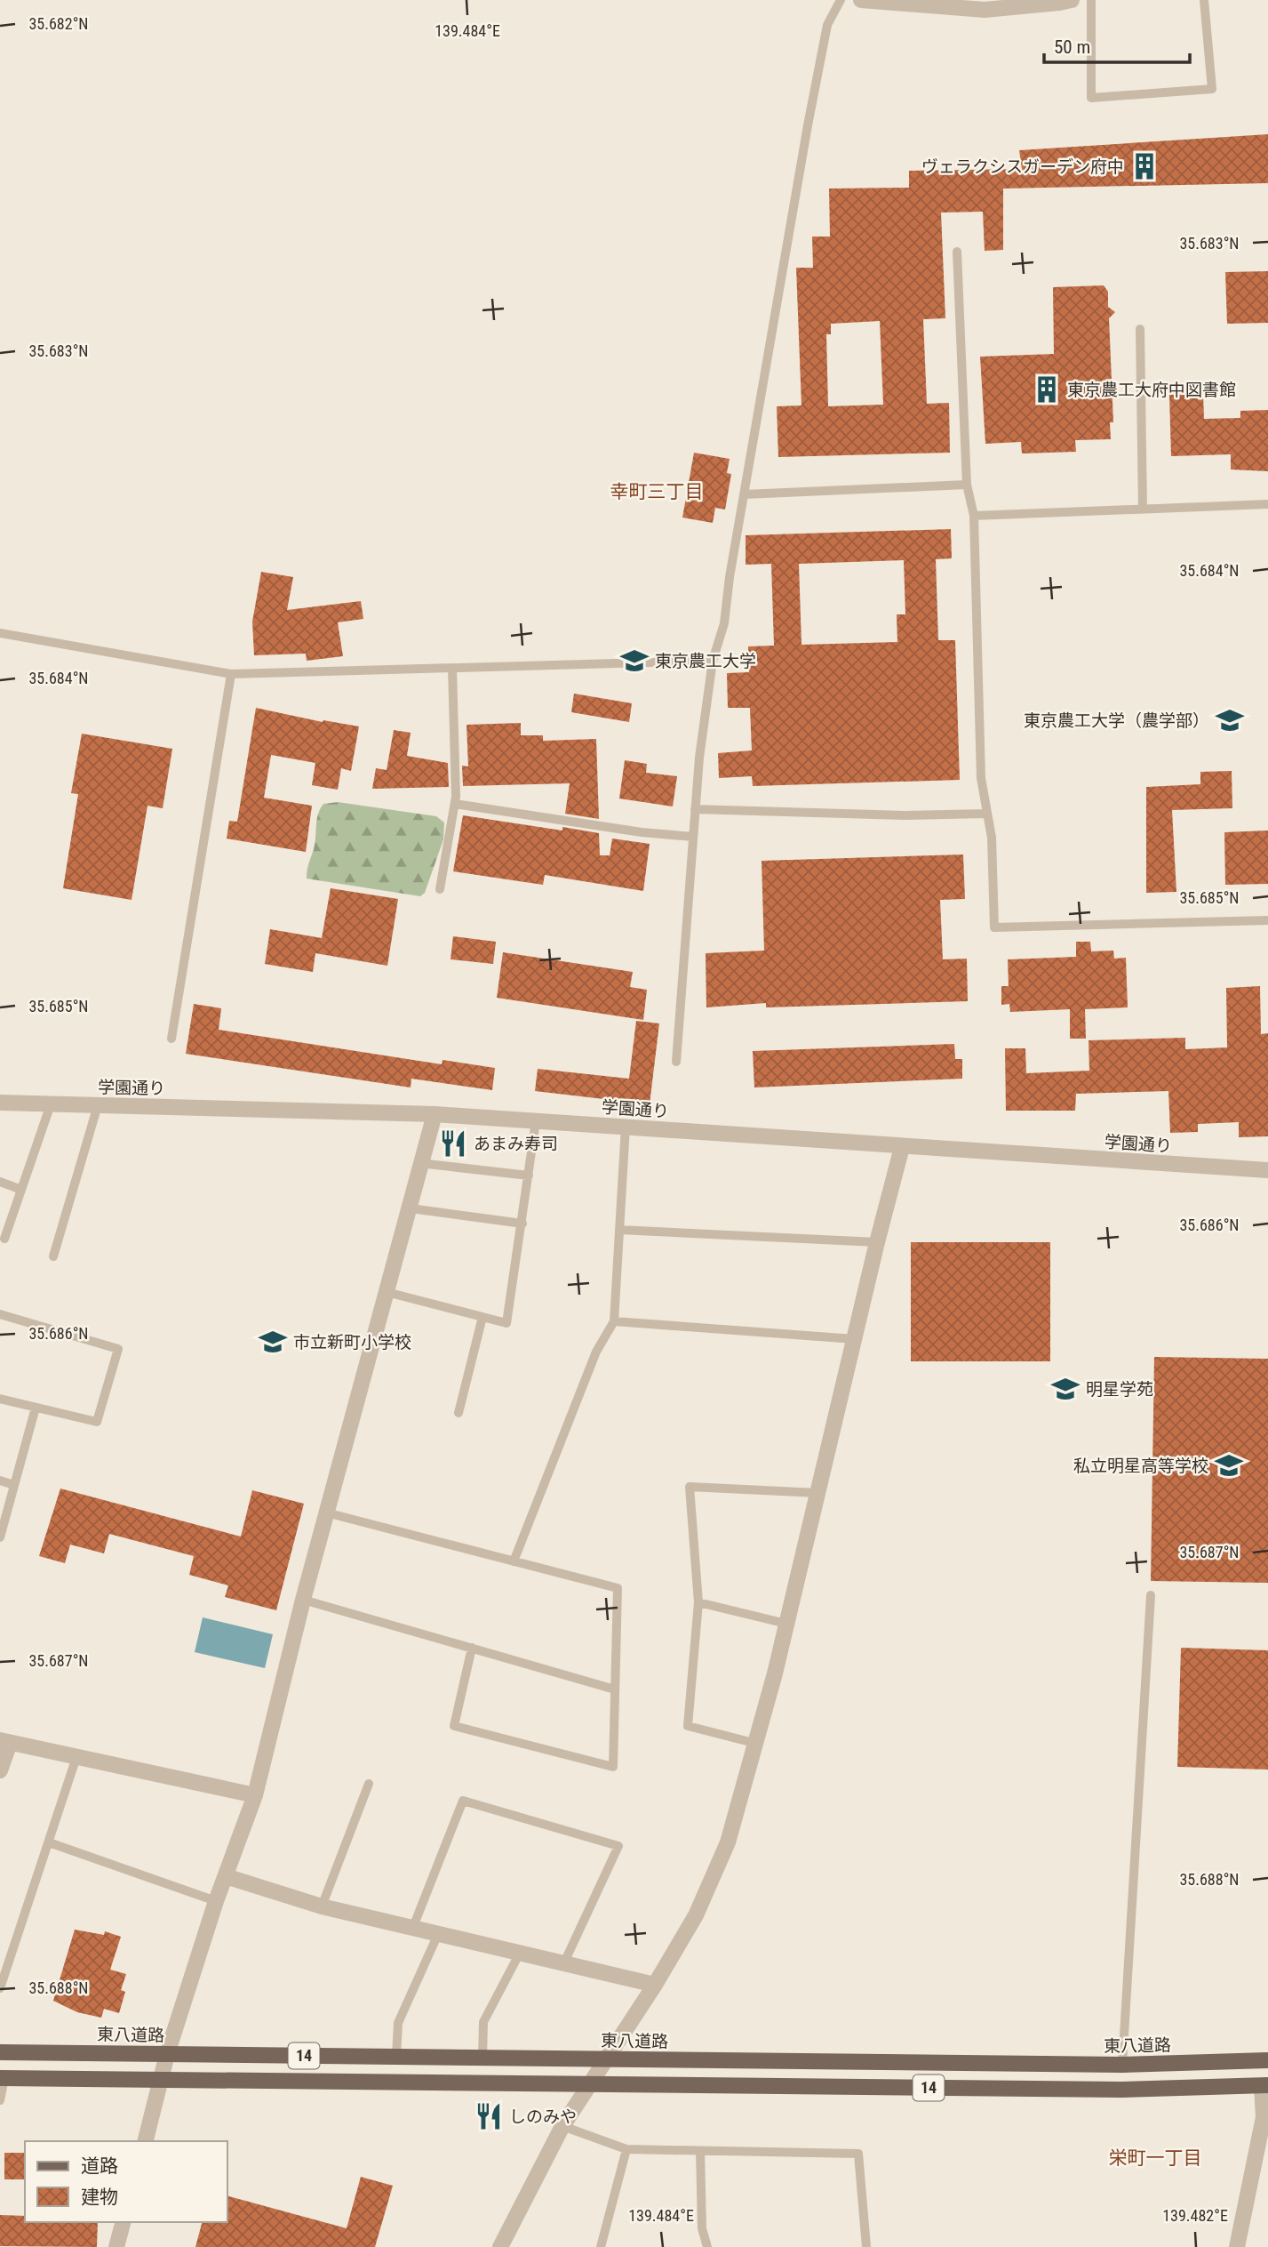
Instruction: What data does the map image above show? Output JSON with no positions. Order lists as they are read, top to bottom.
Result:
{
  "streets": {
    "main road": ["東八道路", "14"],
    "street": ["学園通り"]
  },
  "districts": ["幸町三丁目", "栄町一丁目"],
  "places": {
    "building": ["ヴェラクシスガーデン府中", "東京農工大府中図書館"],
    "school or university": [
      "東京農工大学",
      "東京農工大学（農学部）",
      "市立新町小学校",
      "明星学苑",
      "私立明星高等学校"
    ],
    "restaurant": ["あまみ寿司", "しのみや"]
  },
  "legend": ["道路", "建物"],
  "scale_bar": "50 m",
  "coordinates": [
    "35.682°N",
    "139.484°E",
    "35.683°N",
    "35.684°N",
    "35.685°N",
    "35.686°N",
    "35.687°N",
    "35.688°N",
    "139.482°E"
  ]
}
